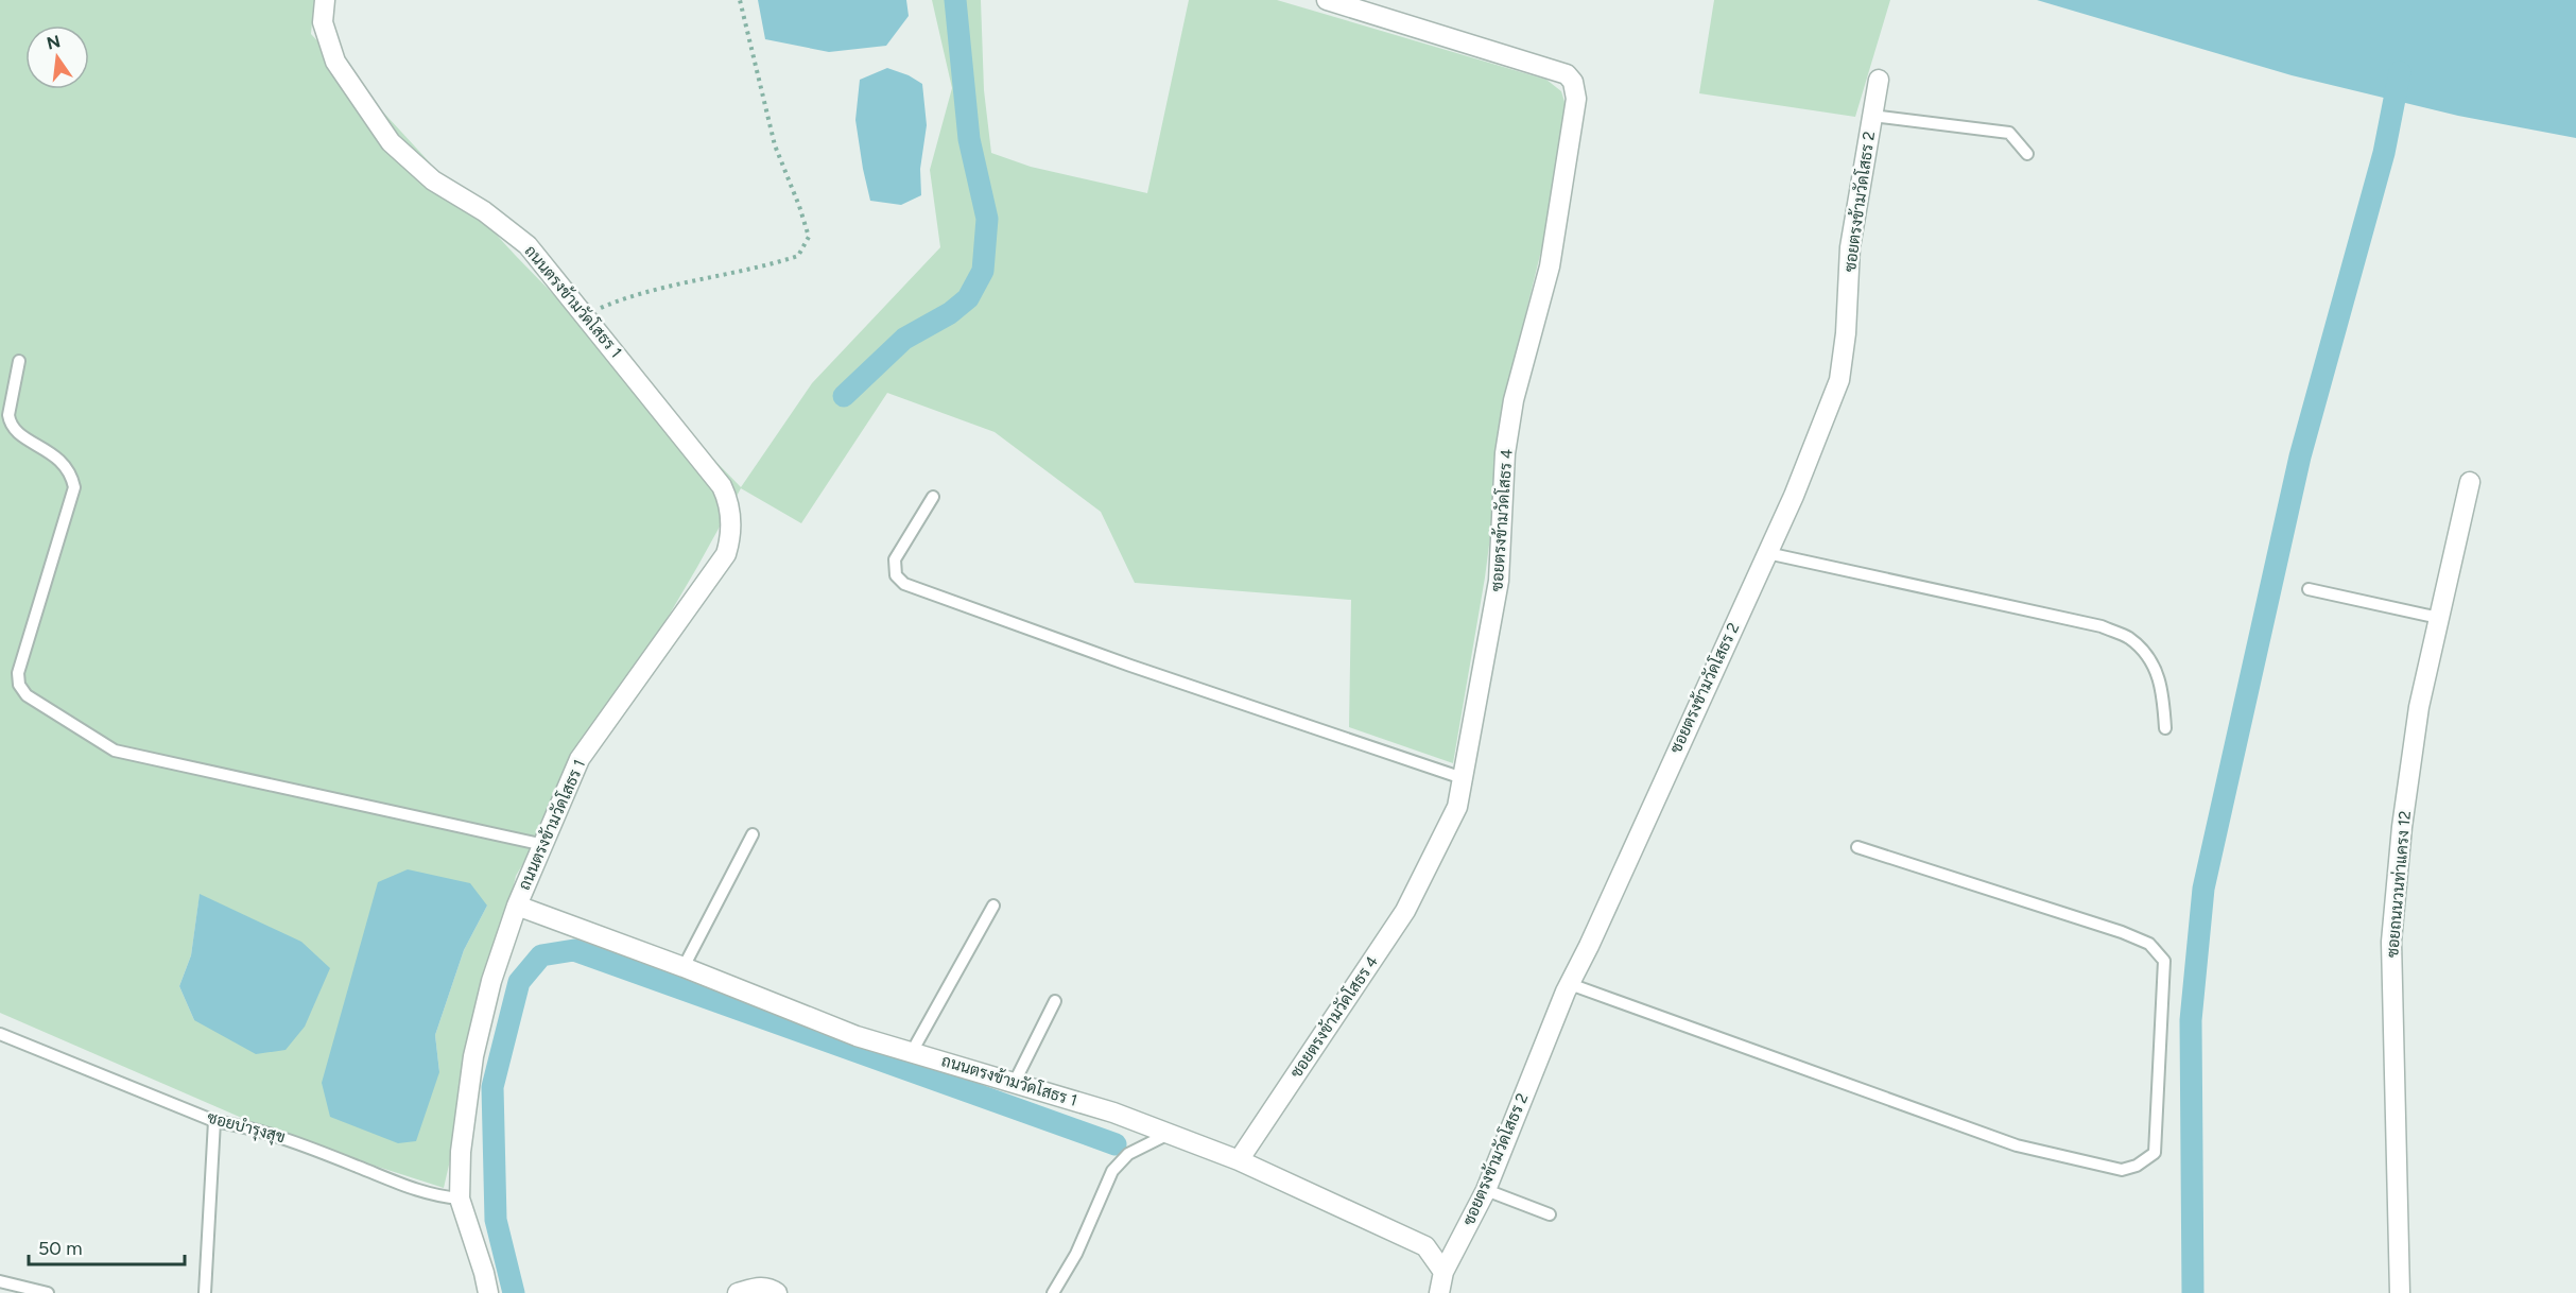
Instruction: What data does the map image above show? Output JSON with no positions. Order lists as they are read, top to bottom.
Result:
{
  "streets": {
    "street": [
      "ซอยตรงข้ามวัดโสธร 2",
      "ถนนตรงข้ามวัดโสธร 1",
      "ซอยตรงข้ามวัดโสธร 4",
      "ซอยถนนวนท่าแครง 12"
    ],
    "lane": ["ซอยบำรุงสุข"]
  },
  "crossings": [
    ["ซอยตรงข้ามวัดโสธร 2", "ถนนตรงข้ามวัดโสธร 1"],
    ["ถนนตรงข้ามวัดโสธร 1", "ซอยตรงข้ามวัดโสธร 4"]
  ],
  "scale_bar": "50 m",
  "north": "top"
}
